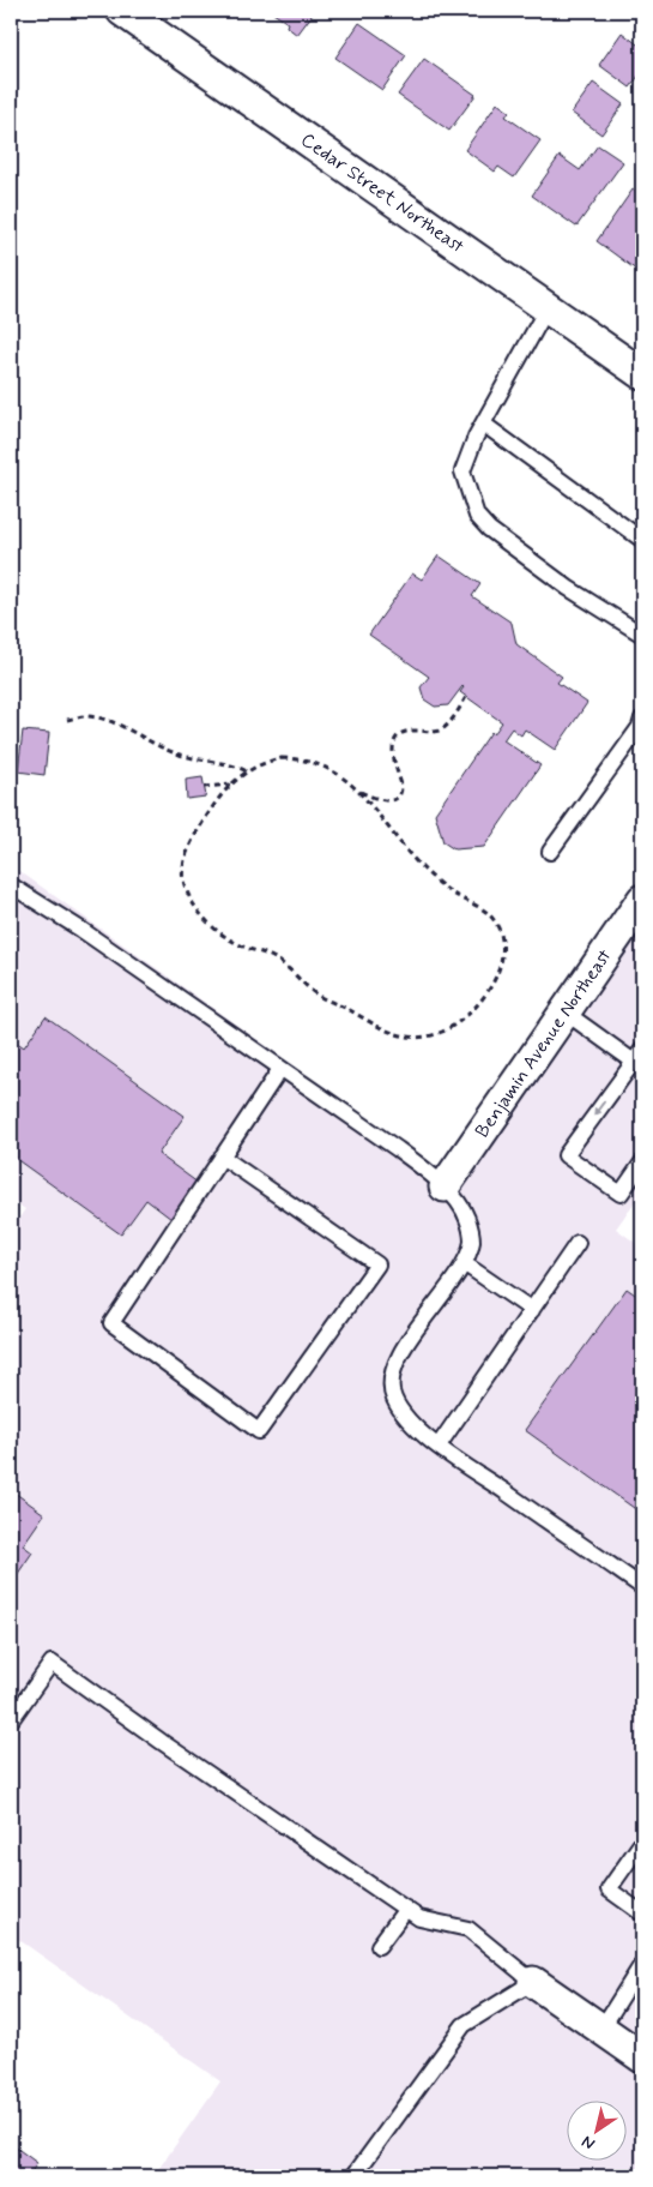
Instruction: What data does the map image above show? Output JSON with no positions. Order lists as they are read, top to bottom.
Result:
{
  "streets": {
    "street": ["Cedar Street Northeast", "Benjamin Avenue Northeast"]
  },
  "north": "bottom left"
}
